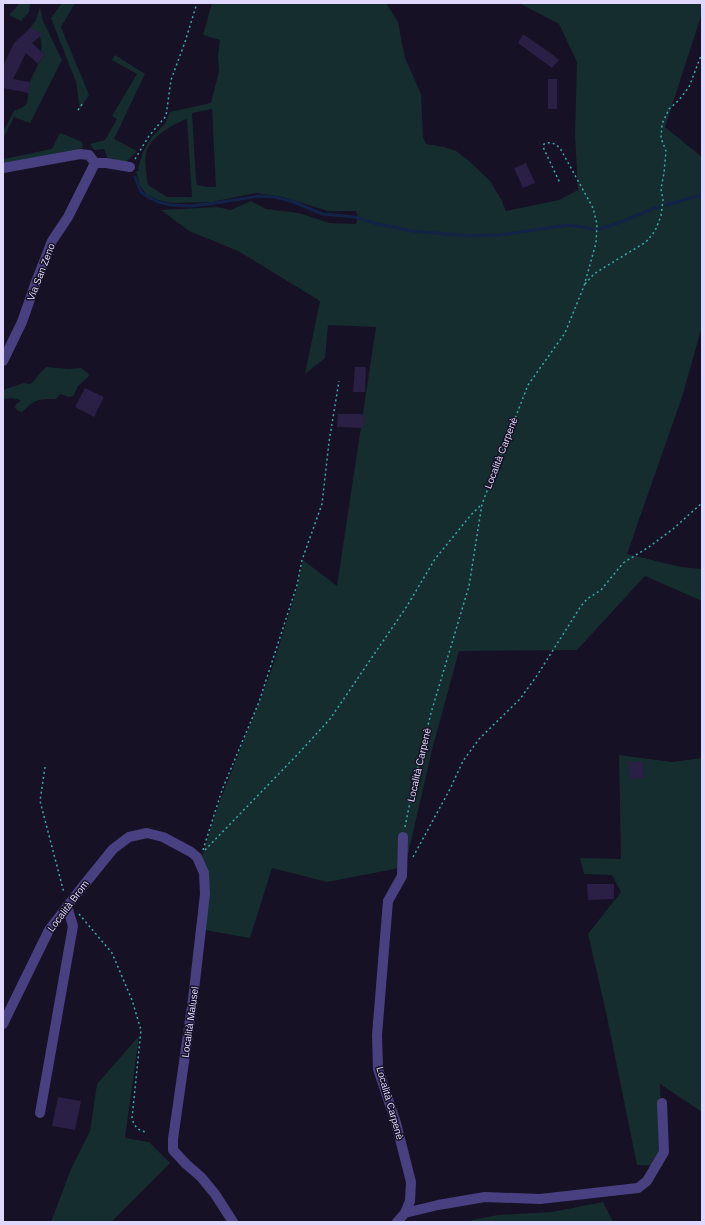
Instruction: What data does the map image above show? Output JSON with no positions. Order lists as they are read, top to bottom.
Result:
{
  "streets": {
    "street": [
      "Via San Zeno",
      "Località Carpenè",
      "Località Brom",
      "Località Malusel"
    ]
  },
  "crossings": [
    ["Località Brom", "Località Malusel"]
  ]
}
